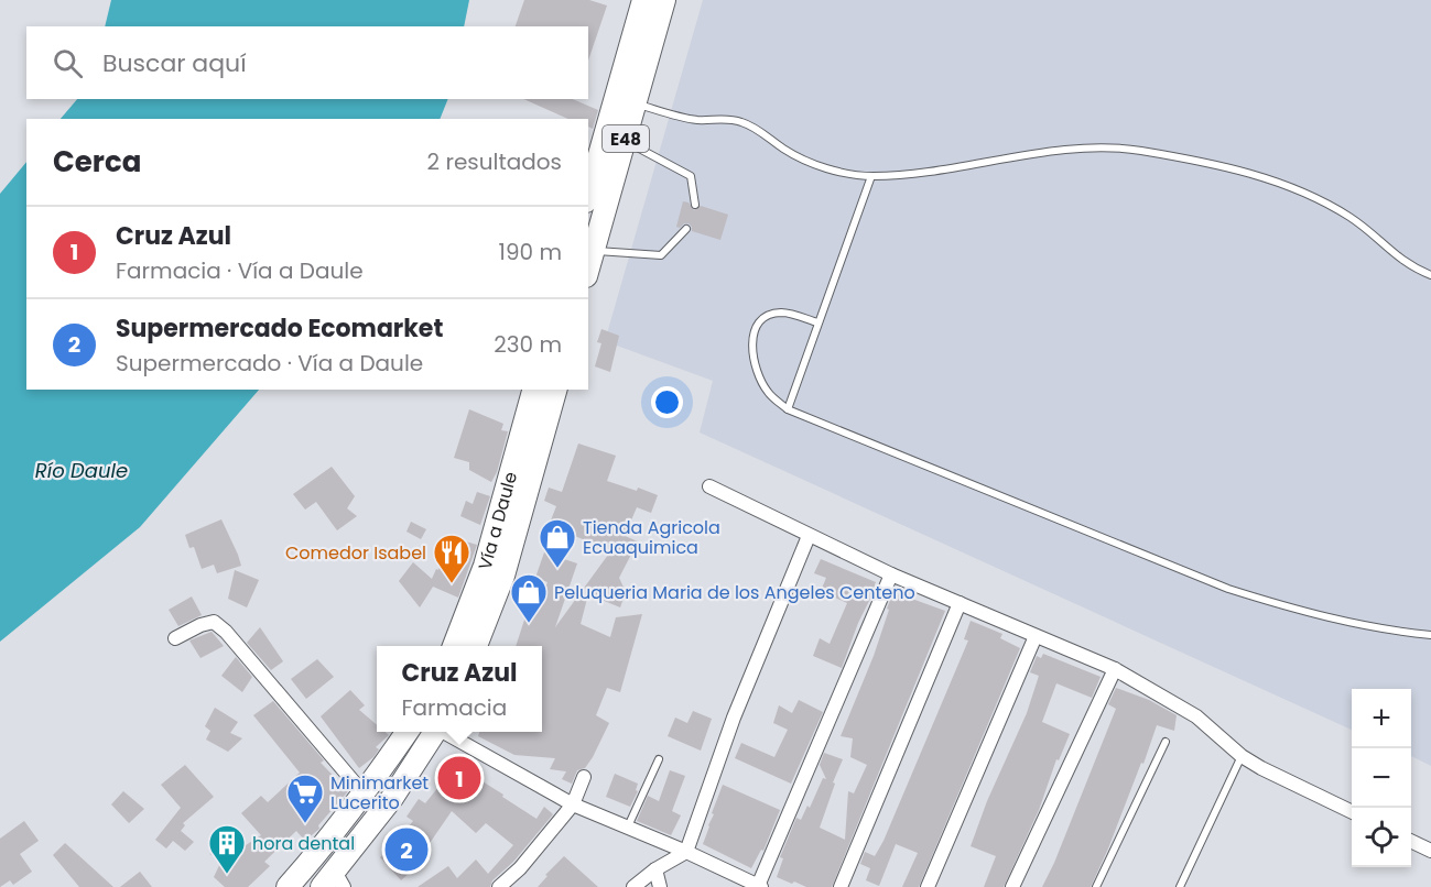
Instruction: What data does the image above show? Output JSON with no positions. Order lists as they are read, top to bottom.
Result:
{
  "streets": {
    "highway": ["E48", "Vía a Daule"]
  },
  "water": ["Río Daule"],
  "places": {
    "shop": ["Tienda Agricola Ecuaquimica", "Peluqueria Maria de los Angeles Centeno"],
    "restaurant": ["Comedor Isabel"],
    "supermarket": ["Minimarket Lucerito"],
    "building": ["hora dental"]
  },
  "page": {
    "search": "Buscar aquí",
    "heading": ["Cerca", "2 resultados"],
    "list": [
      {
        "mark": "1",
        "name": "Cruz Azul",
        "note": "Farmacia · Vía a Daule",
        "value": "190 m"
      },
      {
        "mark": "2",
        "name": "Supermercado Ecomarket",
        "note": "Supermercado · Vía a Daule",
        "value": "230 m"
      }
    ],
    "popup": ["Cruz Azul", "Farmacia"],
    "map_buttons": ["+", "−"],
    "pins": ["1", "2"]
  }
}
